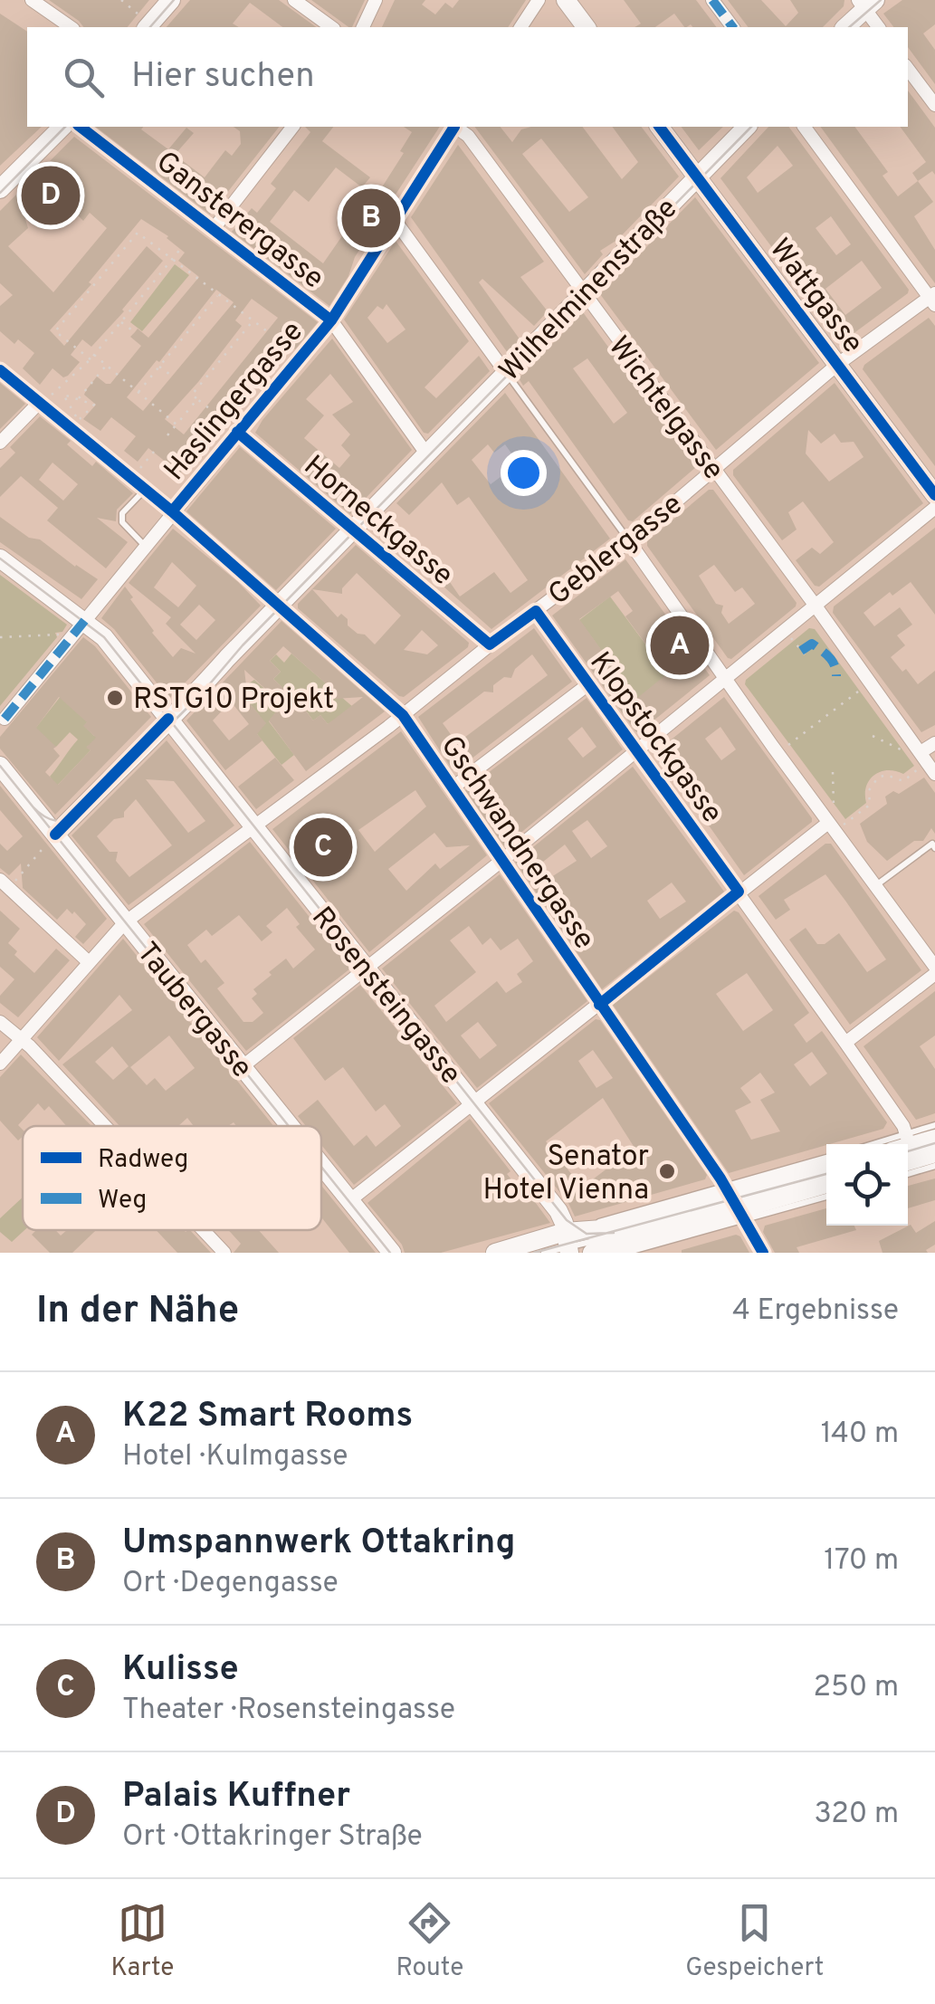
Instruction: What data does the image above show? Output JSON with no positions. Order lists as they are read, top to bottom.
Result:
{
  "streets": {
    "street": [
      "Gansterergasse",
      "Wilhelminenstraße",
      "Wattgasse",
      "Haslingergasse",
      "Wichtelgasse",
      "Horneckgasse",
      "Geblergasse",
      "Klopstockgasse",
      "Gschwandnergasse",
      "Rosensteingasse",
      "Taubergasse"
    ]
  },
  "crossings": [
    ["Gansterergasse", "Haslingergasse"],
    ["Wilhelminenstraße", "Wattgasse"],
    ["Wilhelminenstraße", "Wichtelgasse"],
    ["Wilhelminenstraße", "Horneckgasse"],
    ["Wilhelminenstraße", "Gschwandnergasse"],
    ["Wilhelminenstraße", "Rosensteingasse"],
    ["Wilhelminenstraße", "Taubergasse"],
    ["Wattgasse", "Geblergasse"],
    ["Haslingergasse", "Horneckgasse"],
    ["Haslingergasse", "Gschwandnergasse"],
    ["Haslingergasse", "Rosensteingasse"],
    ["Wichtelgasse", "Geblergasse"],
    ["Horneckgasse", "Geblergasse"],
    ["Geblergasse", "Klopstockgasse"],
    ["Geblergasse", "Gschwandnergasse"],
    ["Geblergasse", "Rosensteingasse"],
    ["Geblergasse", "Taubergasse"]
  ],
  "places": ["RSTG10 Projekt", "Senator Hotel Vienna"],
  "legend": ["Radweg", "Weg"],
  "page": {
    "search": "Hier suchen",
    "pins": [
      "D",
      "B",
      "A",
      "C"
    ],
    "heading": ["In der Nähe", "4 Ergebnisse"],
    "list": [
      {
        "mark": "A",
        "name": "K22 Smart Rooms",
        "note": "Hotel · Kulmgasse",
        "value": "140 m"
      },
      {
        "mark": "B",
        "name": "Umspannwerk Ottakring",
        "note": "Ort · Degengasse",
        "value": "170 m"
      },
      {
        "mark": "C",
        "name": "Kulisse",
        "note": "Theater · Rosensteingasse",
        "value": "250 m"
      },
      {
        "mark": "D",
        "name": "Palais Kuffner",
        "note": "Ort · Ottakringer Straße",
        "value": "320 m"
      }
    ],
    "nav": ["Karte", "Route", "Gespeichert"]
  }
}
